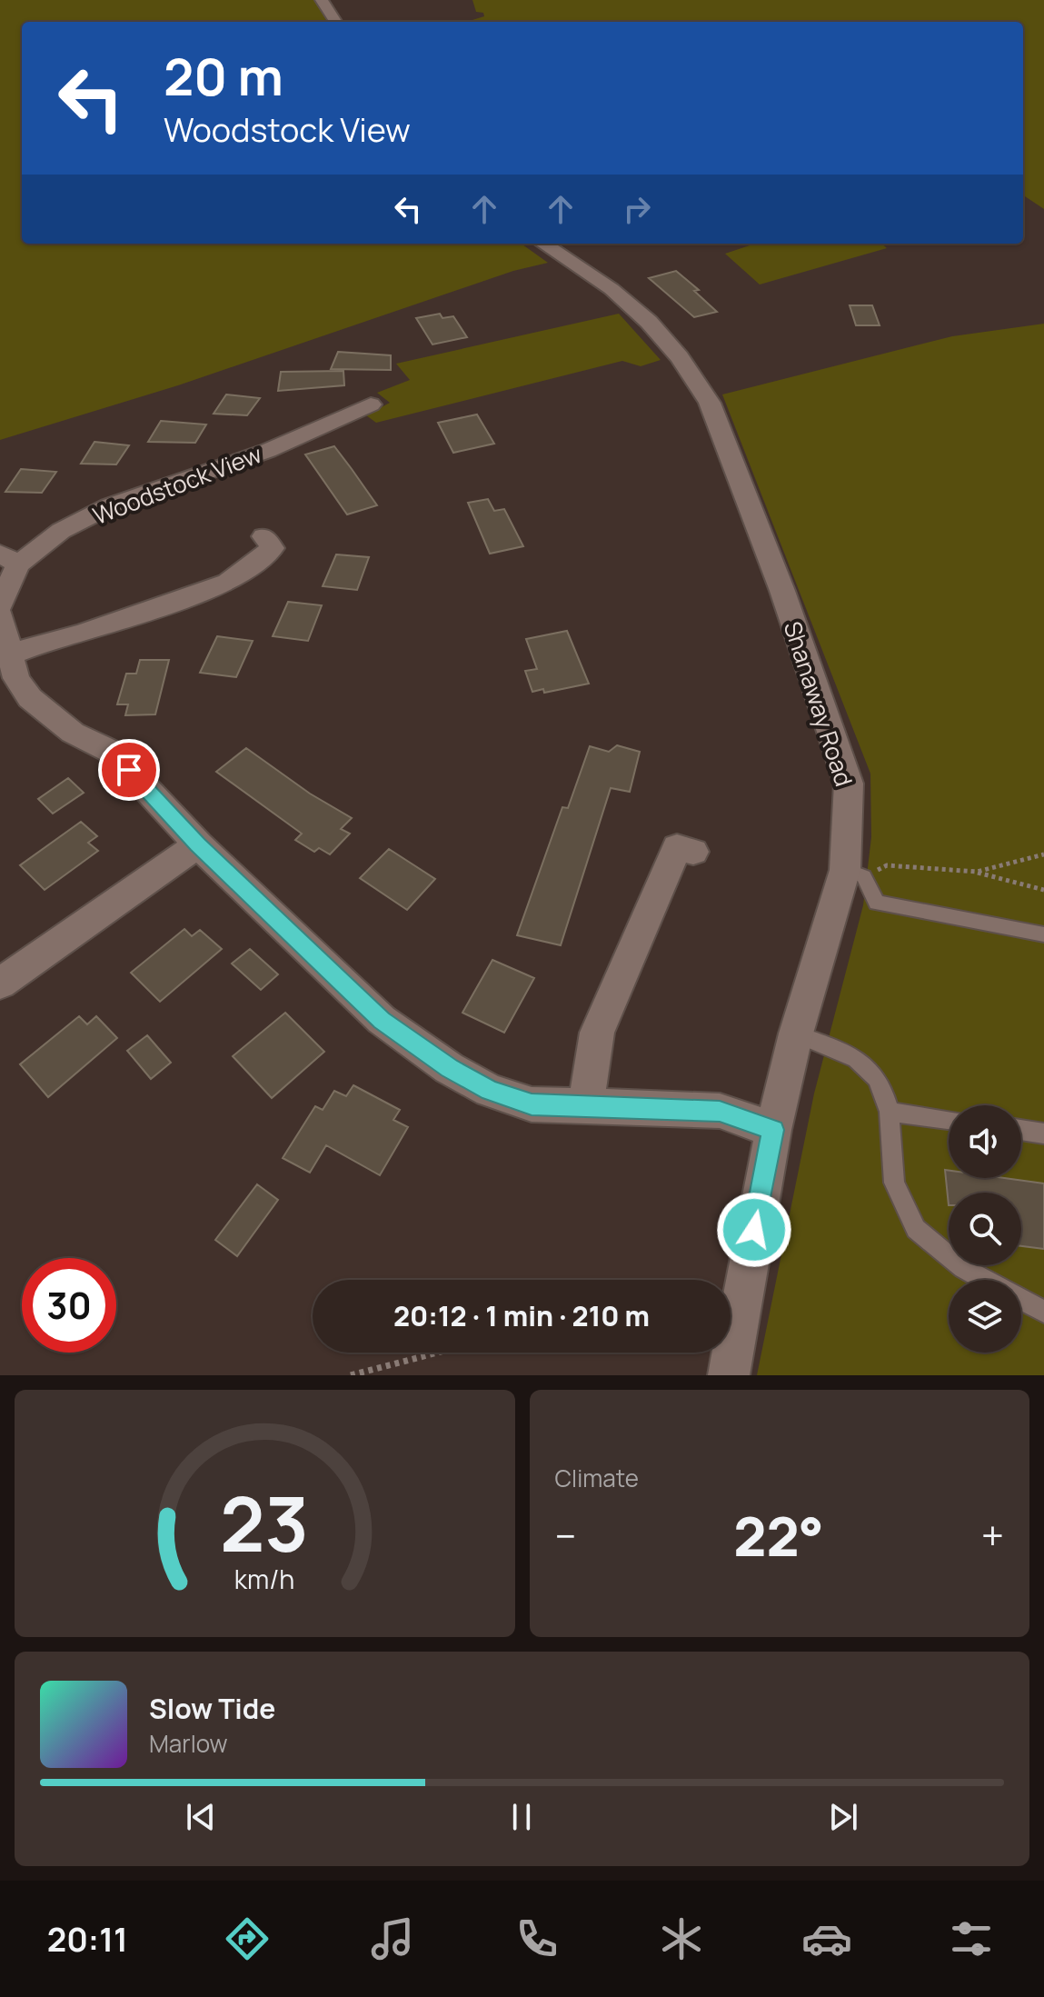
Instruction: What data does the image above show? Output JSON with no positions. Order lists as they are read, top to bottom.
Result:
{
  "streets": {
    "street": ["Woodstock View", "Shanaway Road"]
  },
  "page": {
    "turn": ["20 m", "Woodstock View"],
    "limit": "30",
    "trip": "20:12 · 1 min · 210 m",
    "tile": "Climate",
    "heat": ["−", "22°", "+"],
    "song": ["Slow Tide", "Marlow"],
    "tabs": "20:11",
    "gauge": ["23", "km/h"]
  }
}
